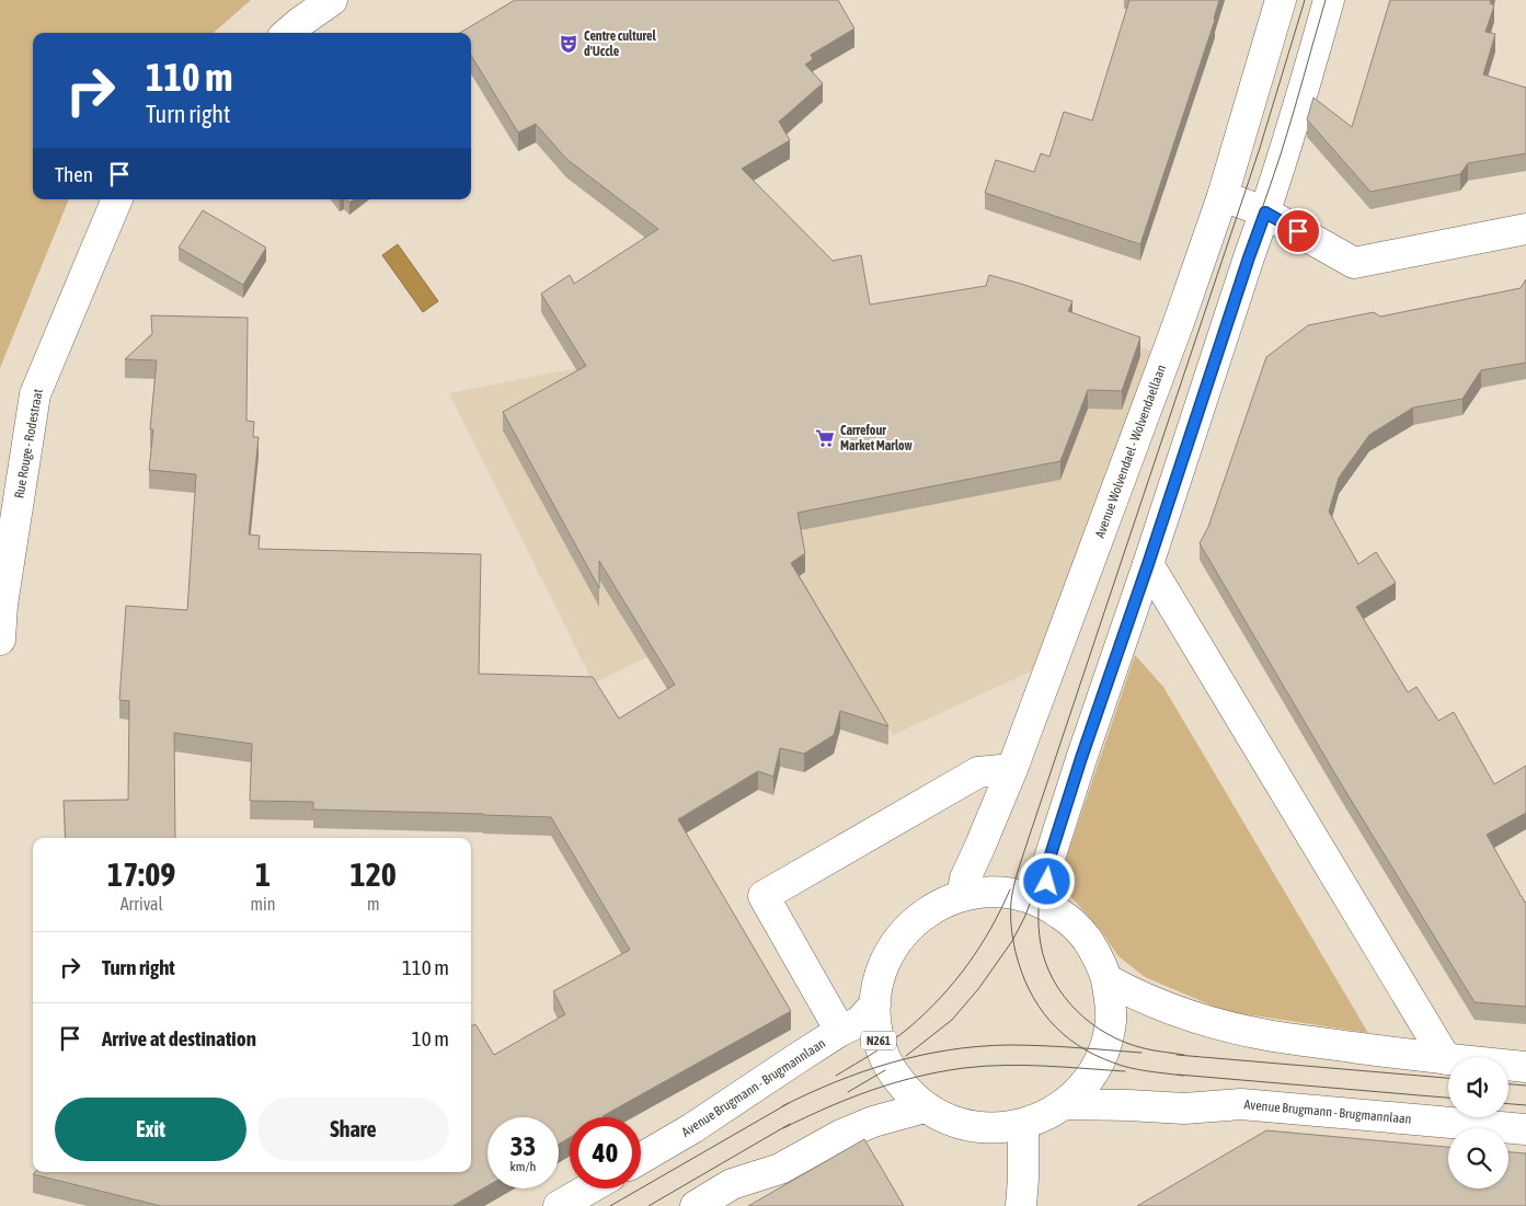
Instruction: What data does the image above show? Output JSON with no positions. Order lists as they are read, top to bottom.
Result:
{
  "streets": {
    "street": [
      "Rue Rouge - Rodestraat",
      "Avenue Wolvendael - Wolvendaellaan",
      "N261",
      "Avenue Brugmann - Brugmannlaan"
    ]
  },
  "crossings": [
    ["Avenue Wolvendael - Wolvendaellaan", "Avenue Brugmann - Brugmannlaan"]
  ],
  "places": {
    "theatre": ["Centre culturel d'Uccle"],
    "supermarket": ["Carrefour Market Marlow"]
  },
  "page": {
    "turn": ["110 m", "Turn right"],
    "then": "Then",
    "eta": [
      "17:09",
      "Arrival",
      "1",
      "min",
      "120",
      "m"
    ],
    "list": [
      {
        "name": "Turn right",
        "value": "110 m"
      },
      {
        "name": "Arrive at destination",
        "value": "10 m"
      }
    ],
    "buttons": ["Exit", "Share"],
    "speed": "33 km/h",
    "limit": "40"
  }
}
